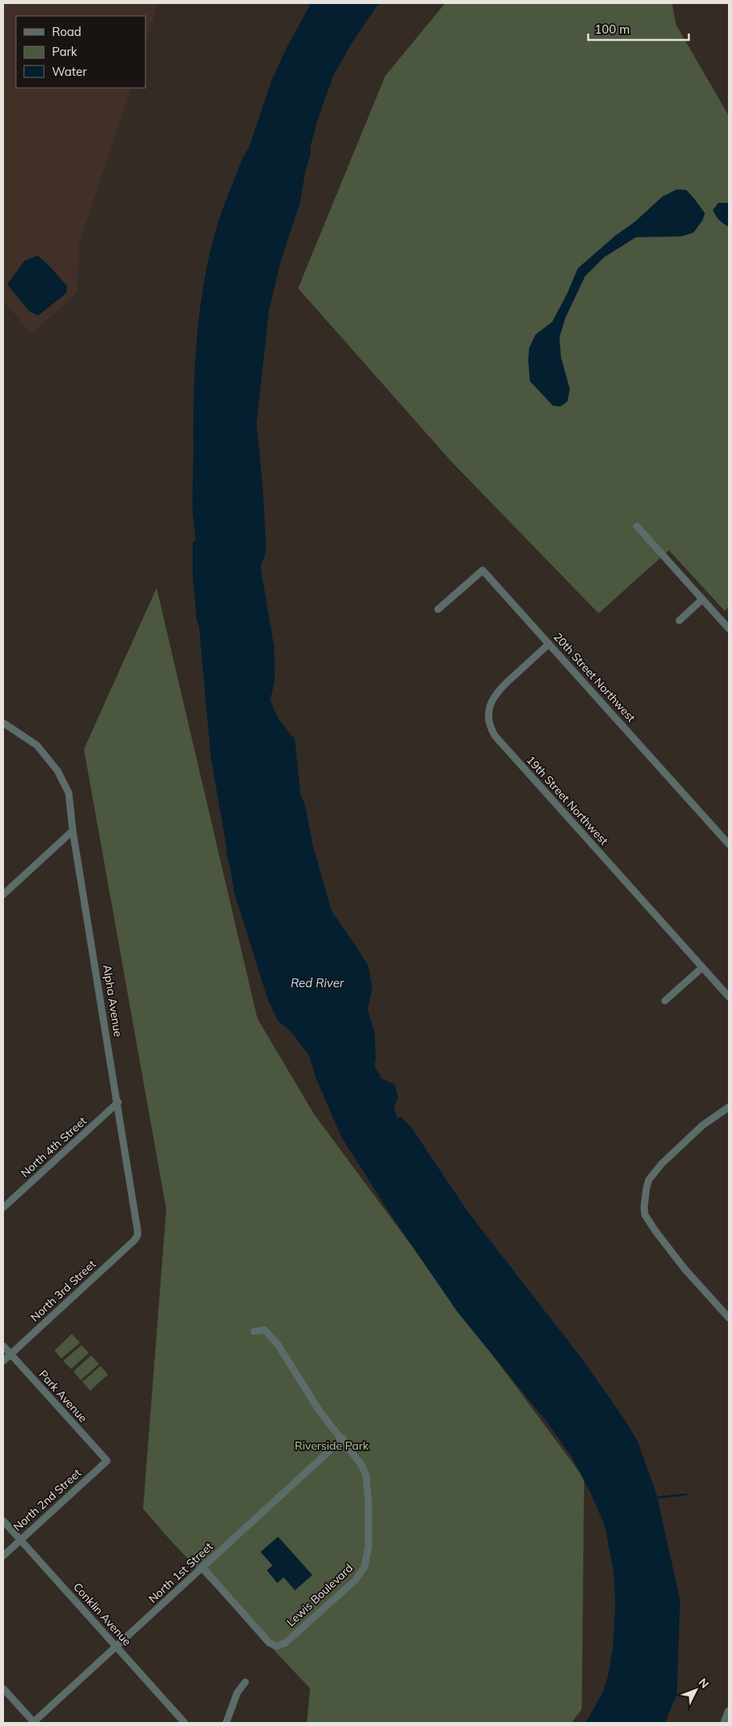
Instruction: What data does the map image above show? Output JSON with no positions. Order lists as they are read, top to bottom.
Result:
{
  "streets": {
    "street": [
      "20th Street Northwest",
      "19th Street Northwest",
      "Alpha Avenue",
      "North 4th Street",
      "North 3rd Street",
      "Park Avenue",
      "North 2nd Street",
      "North 1st Street",
      "Lewis Boulevard",
      "Conklin Avenue"
    ]
  },
  "crossings": [
    ["20th Street Northwest", "19th Street Northwest"],
    ["Alpha Avenue", "North 4th Street"],
    ["Alpha Avenue", "North 3rd Street"],
    ["North 3rd Street", "Park Avenue"],
    ["Park Avenue", "North 2nd Street"],
    ["North 2nd Street", "Conklin Avenue"],
    ["North 1st Street", "Lewis Boulevard"],
    ["North 1st Street", "Conklin Avenue"]
  ],
  "water": ["Red River"],
  "parks": ["Riverside Park"],
  "legend": ["Road", "Park", "Water"],
  "scale_bar": "100 m",
  "north": "top right"
}
